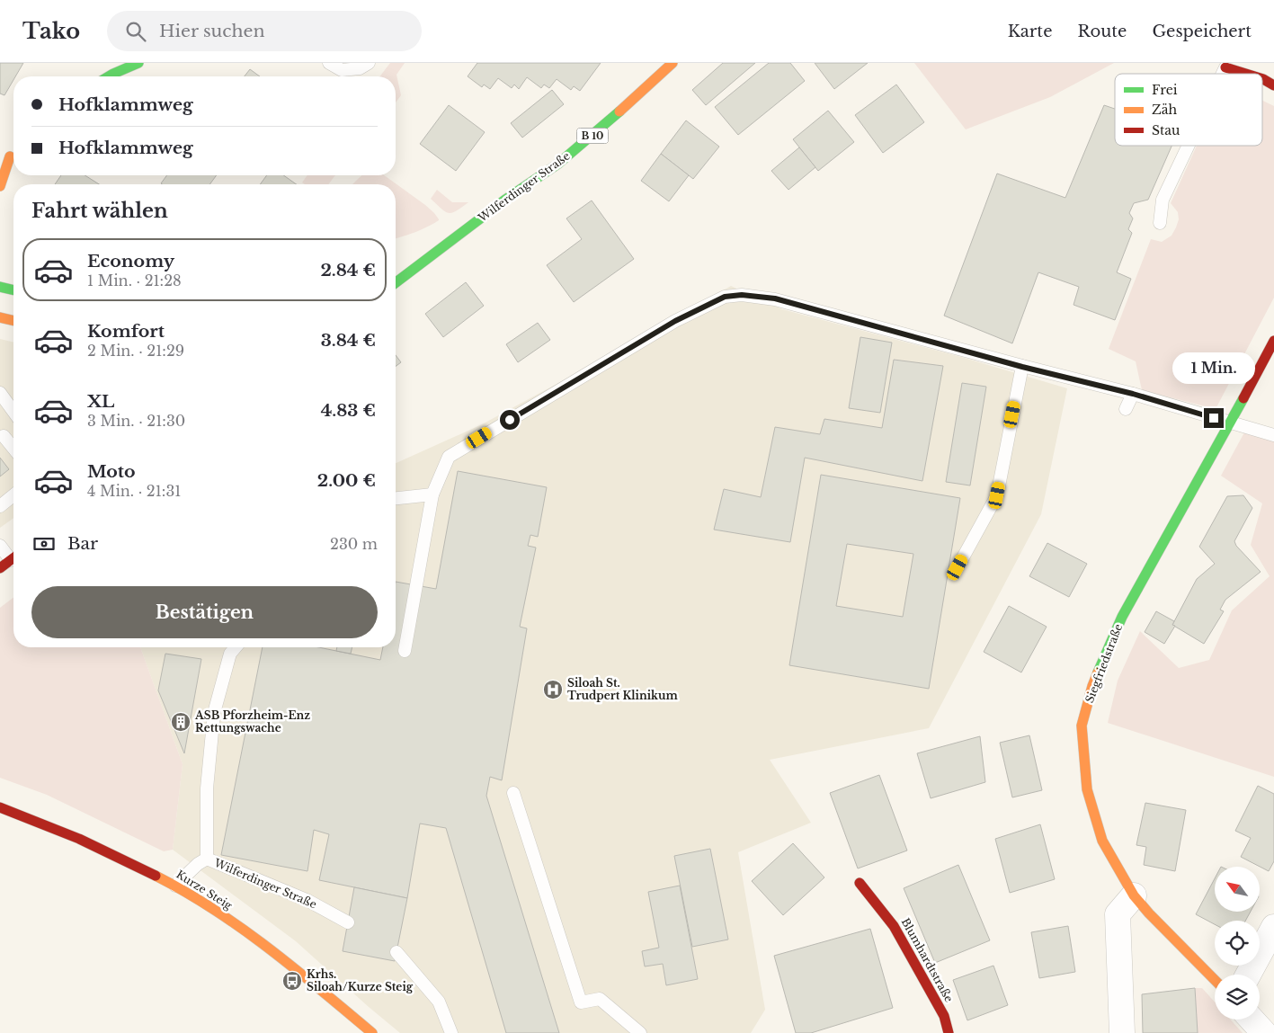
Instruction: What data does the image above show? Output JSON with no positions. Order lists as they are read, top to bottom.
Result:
{
  "streets": {
    "street": [
      "B 10",
      "Wilferdinger Straße",
      "Siegfriedstraße",
      "Kurze Steig",
      "Blumhardtstraße"
    ]
  },
  "crossings": [
    ["Wilferdinger Straße", "Kurze Steig"]
  ],
  "places": {
    "hospital": ["Siloah St. Trudpert Klinikum"],
    "building": ["ASB Pforzheim-Enz Rettungswache"],
    "bus stop": ["Krhs. Siloah/Kurze Steig"]
  },
  "legend": ["Frei", "Zäh", "Stau"],
  "north": "top left",
  "page": {
    "header": "Tako",
    "search": "Hier suchen",
    "nav": ["Karte", "Route", "Gespeichert"],
    "banner": ["Hofklammweg", "Hofklammweg"],
    "heading": "Fahrt wählen",
    "list": [
      {
        "name": "Economy",
        "note": "1 Min. · 21:28",
        "value": "2.84 €"
      },
      {
        "name": "Komfort",
        "note": "2 Min. · 21:29",
        "value": "3.84 €"
      },
      {
        "name": "XL",
        "note": "3 Min. · 21:30",
        "value": "4.83 €"
      },
      {
        "name": "Moto",
        "note": "4 Min. · 21:31",
        "value": "2.00 €"
      }
    ],
    "bubble": "1 Min.",
    "pay": ["Bar", "230 m"],
    "buttons": "Bestätigen"
  }
}
